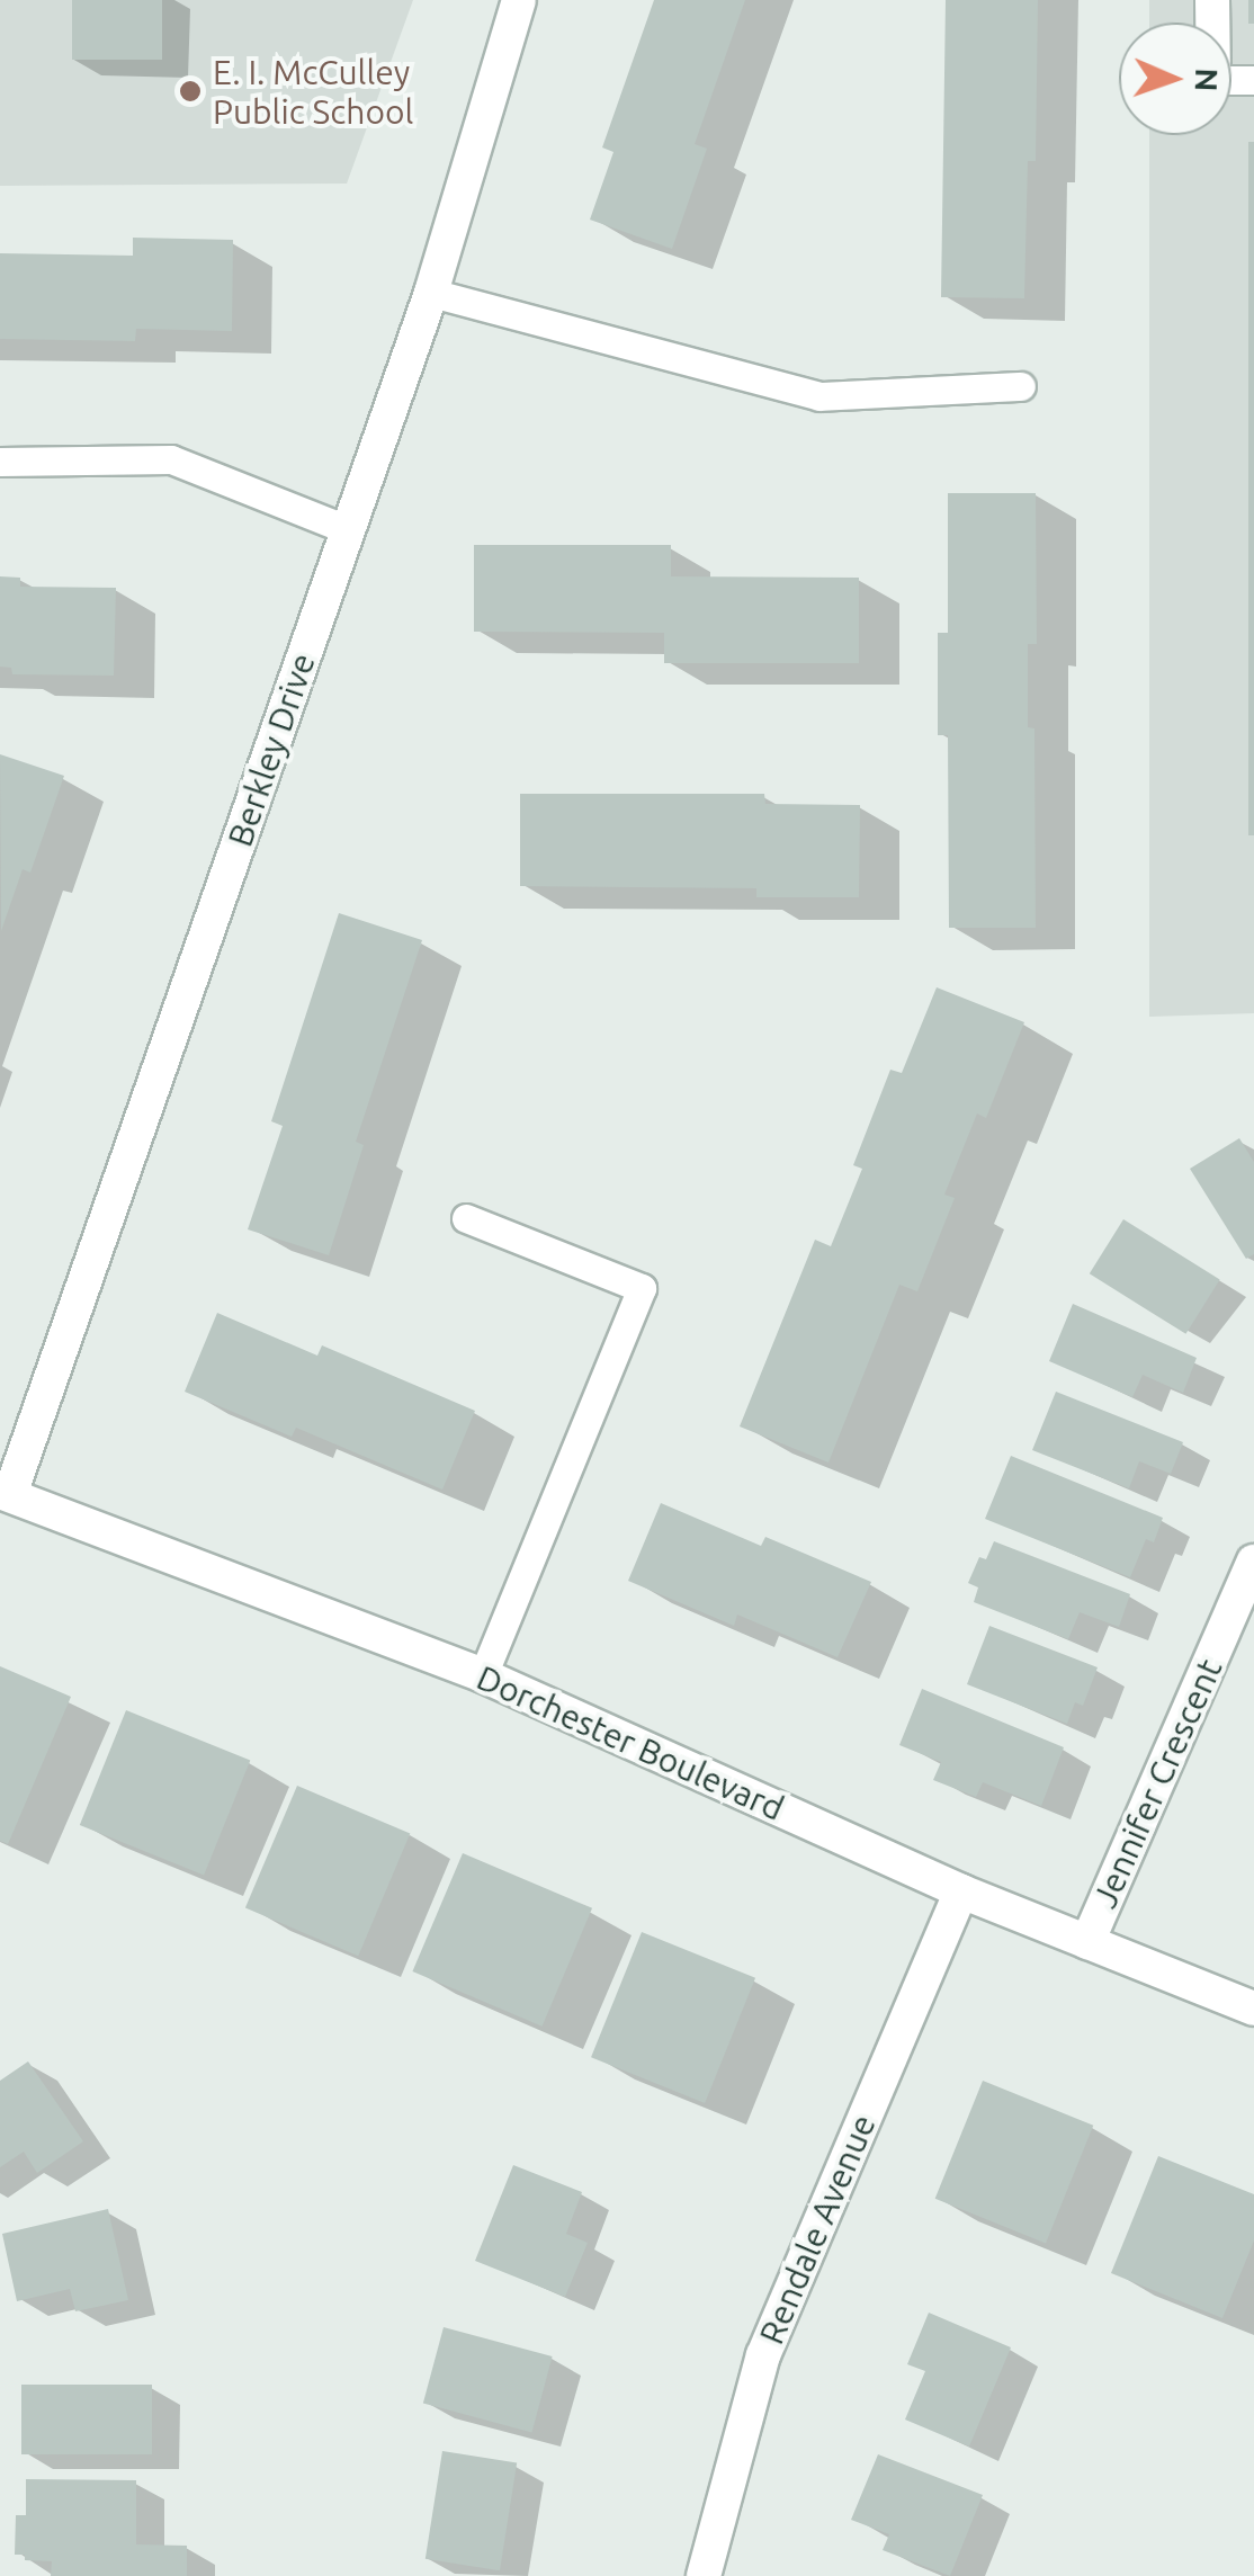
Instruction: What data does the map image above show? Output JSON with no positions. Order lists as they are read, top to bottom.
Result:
{
  "streets": {
    "street": [
      "Berkley Drive",
      "Dorchester Boulevard",
      "Jennifer Crescent",
      "Rendale Avenue"
    ]
  },
  "crossings": [
    ["Berkley Drive", "Dorchester Boulevard"],
    ["Dorchester Boulevard", "Jennifer Crescent"],
    ["Dorchester Boulevard", "Rendale Avenue"]
  ],
  "places": ["E. I. McCulley Public School"],
  "north": "right"
}
